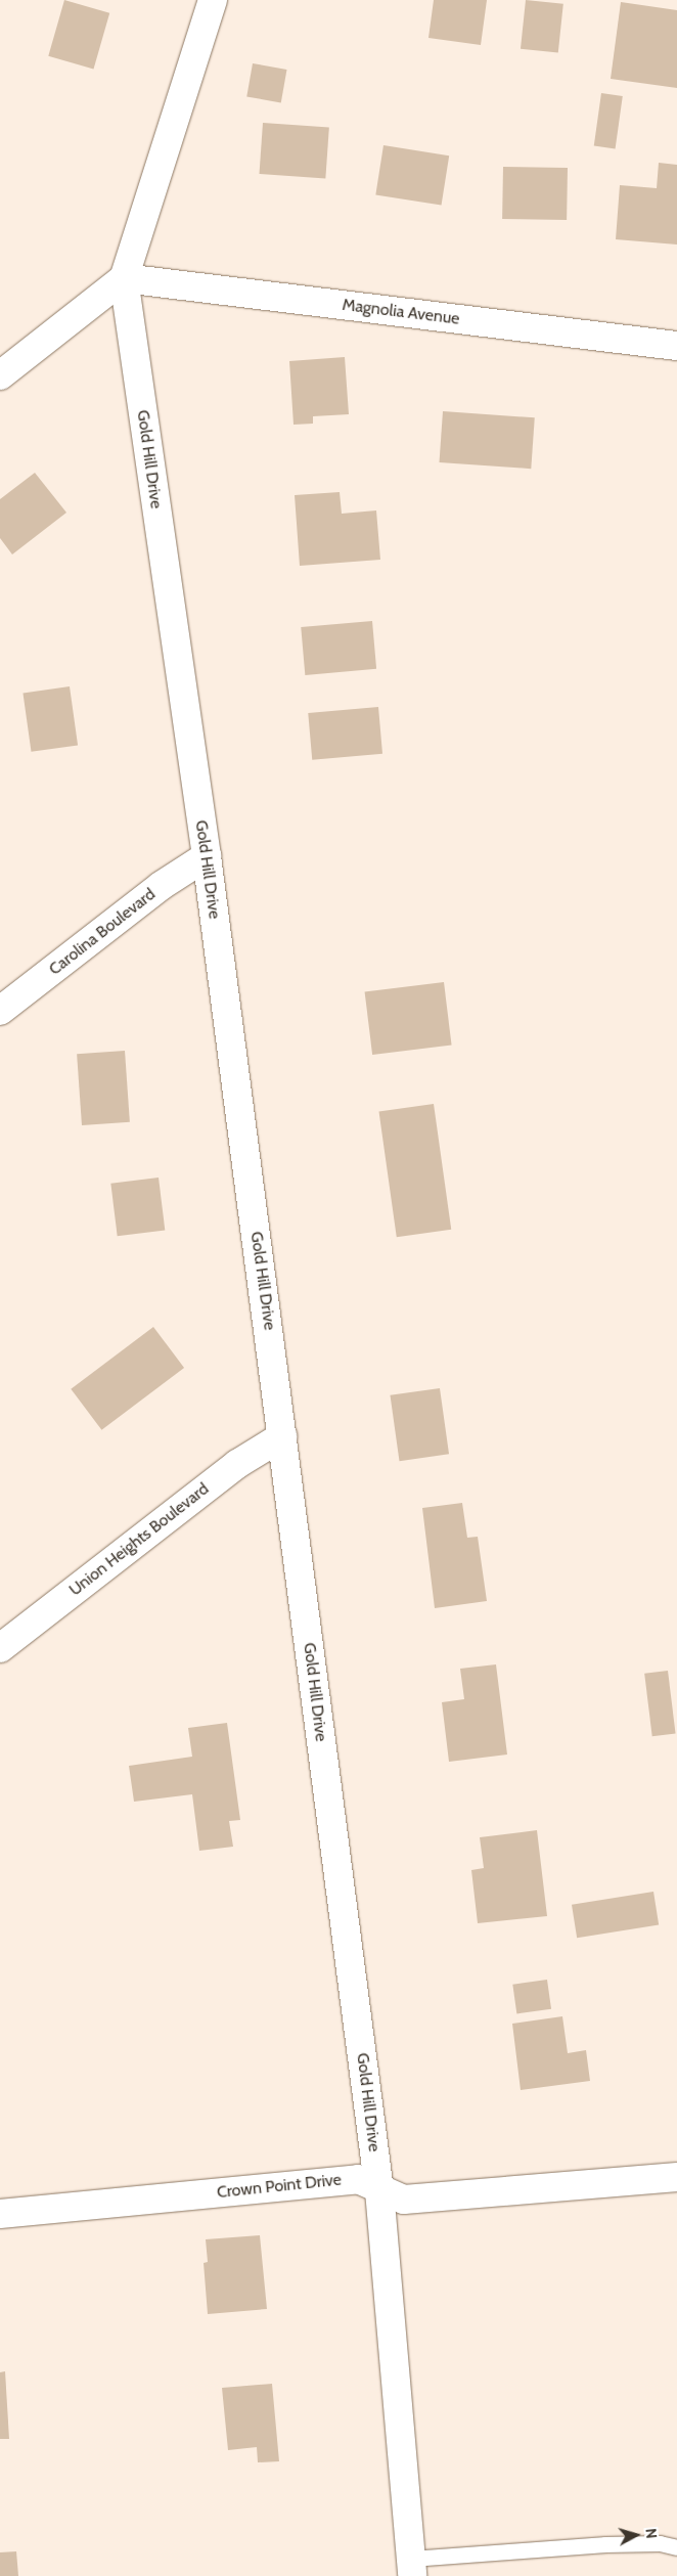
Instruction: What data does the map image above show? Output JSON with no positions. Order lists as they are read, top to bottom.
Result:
{
  "streets": {
    "street": [
      "Magnolia Avenue",
      "Gold Hill Drive",
      "Carolina Boulevard",
      "Union Heights Boulevard",
      "Crown Point Drive"
    ]
  },
  "crossings": [
    ["Magnolia Avenue", "Gold Hill Drive"],
    ["Gold Hill Drive", "Carolina Boulevard"],
    ["Gold Hill Drive", "Union Heights Boulevard"],
    ["Gold Hill Drive", "Crown Point Drive"]
  ],
  "north": "right"
}
